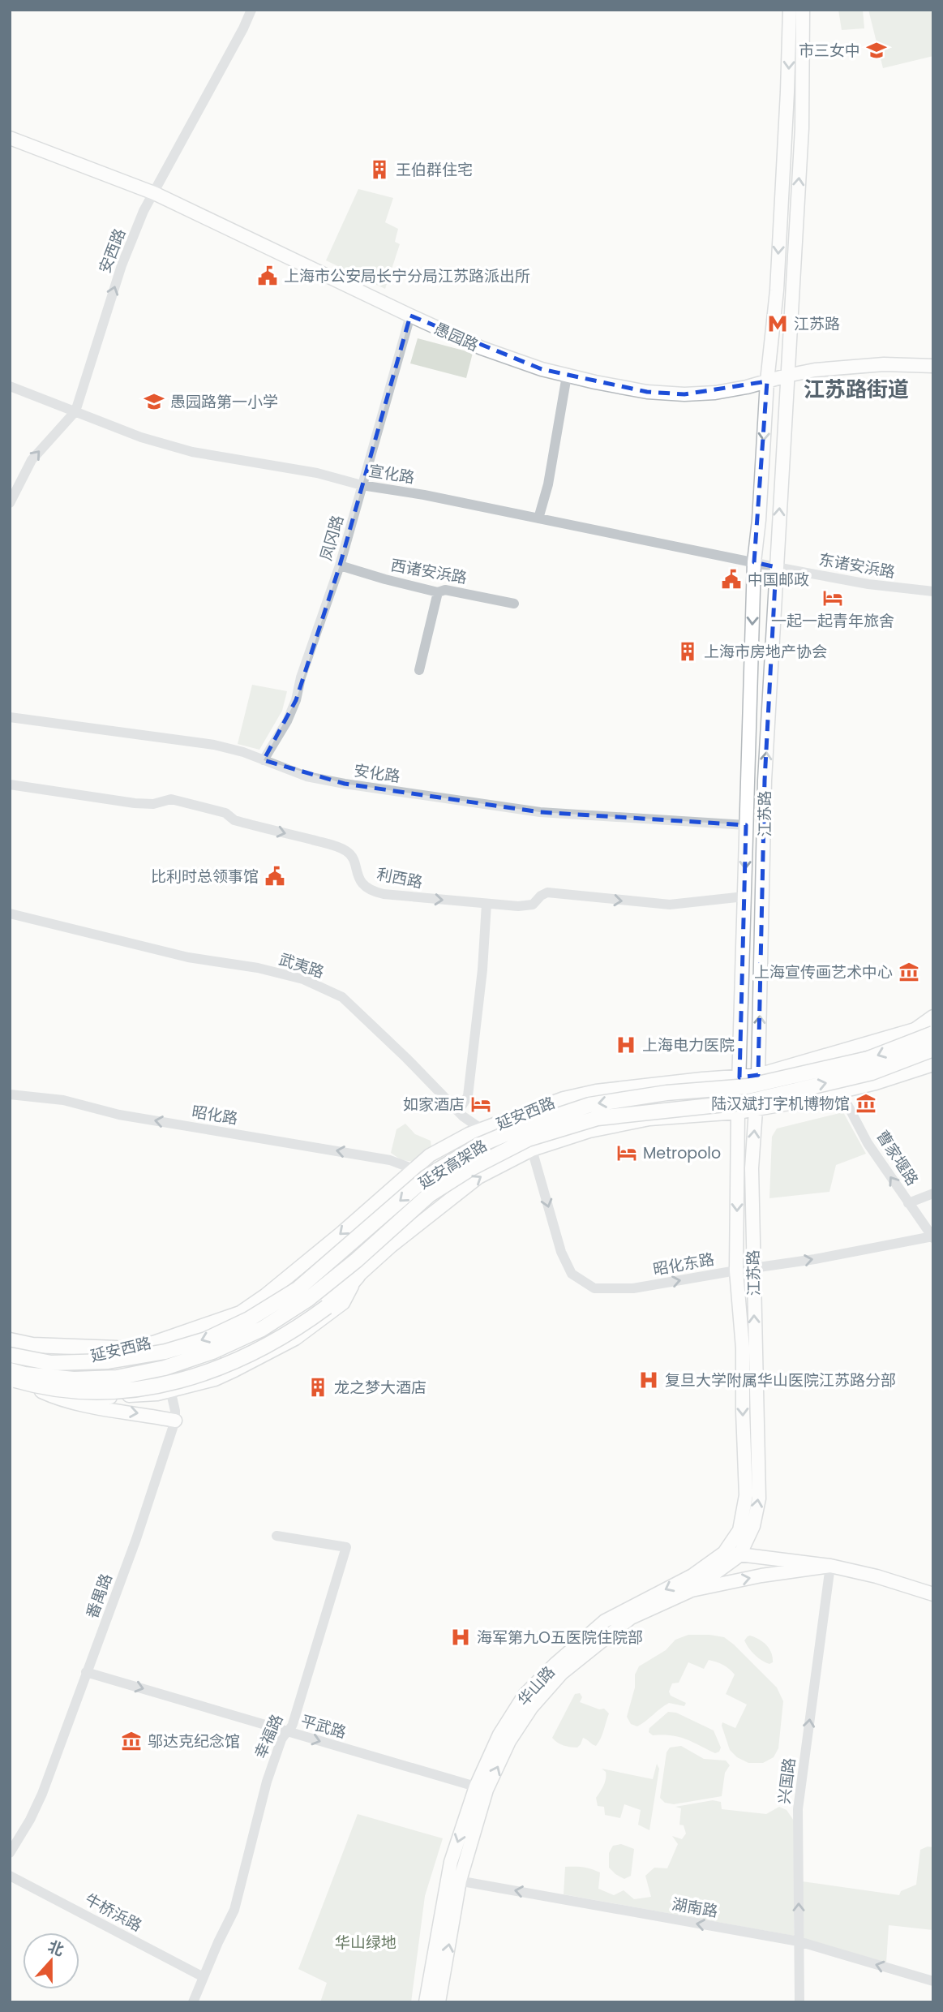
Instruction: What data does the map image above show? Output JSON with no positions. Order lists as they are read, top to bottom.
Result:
{
  "streets": {
    "highway": ["延安高架路"],
    "main road": [
      "愚园路",
      "江苏路",
      "延安西路",
      "华山路"
    ],
    "street": [
      "安西路",
      "宣化路",
      "凤冈路",
      "东诸安浜路",
      "西诸安浜路",
      "安化路",
      "利西路",
      "武夷路",
      "昭化路",
      "曹家堰路",
      "昭化东路",
      "番禺路",
      "平武路",
      "幸福路",
      "兴国路",
      "湖南路",
      "牛桥浜路"
    ]
  },
  "crossings": [
    ["安西路", "愚园路"],
    ["安西路", "宣化路"],
    ["愚园路", "凤冈路"],
    ["愚园路", "江苏路"],
    ["宣化路", "凤冈路"],
    ["宣化路", "东诸安浜路"],
    ["宣化路", "江苏路"],
    ["凤冈路", "西诸安浜路"],
    ["凤冈路", "安化路"],
    ["东诸安浜路", "江苏路"],
    ["安化路", "江苏路"],
    ["江苏路", "利西路"],
    ["江苏路", "延安西路"],
    ["江苏路", "昭化东路"],
    ["江苏路", "华山路"],
    ["武夷路", "延安西路"],
    ["武夷路", "昭化东路"],
    ["延安西路", "昭化路"],
    ["延安西路", "曹家堰路"],
    ["延安西路", "昭化东路"],
    ["延安西路", "番禺路"],
    ["曹家堰路", "昭化东路"],
    ["番禺路", "平武路"],
    ["华山路", "平武路"],
    ["华山路", "兴国路"],
    ["华山路", "湖南路"],
    ["平武路", "幸福路"],
    ["幸福路", "牛桥浜路"],
    ["兴国路", "湖南路"]
  ],
  "one_way": [
    "安西路",
    "利西路",
    "昭化路",
    "曹家堰路",
    "昭化东路",
    "平武路",
    "兴国路",
    "湖南路"
  ],
  "districts": ["江苏路街道"],
  "parks": ["华山绿地"],
  "places": {
    "school or university": ["市三女中", "愚园路第一小学"],
    "building": ["王伯群住宅", "上海市房地产协会", "龙之梦大酒店"],
    "public building": ["上海市公安局长宁分局江苏路派出所", "中国邮政", "比利时总领事馆"],
    "metro station": ["江苏路"],
    "hotel": ["一起一起青年旅舍", "如家酒店", "Metropolo"],
    "museum": ["上海宣传画艺术中心", "陆汉斌打字机博物馆", "邬达克纪念馆"],
    "hospital": ["上海电力医院", "复旦大学附属华山医院江苏路分部", "海军第九O五医院住院部"]
  },
  "north": "top"
}
